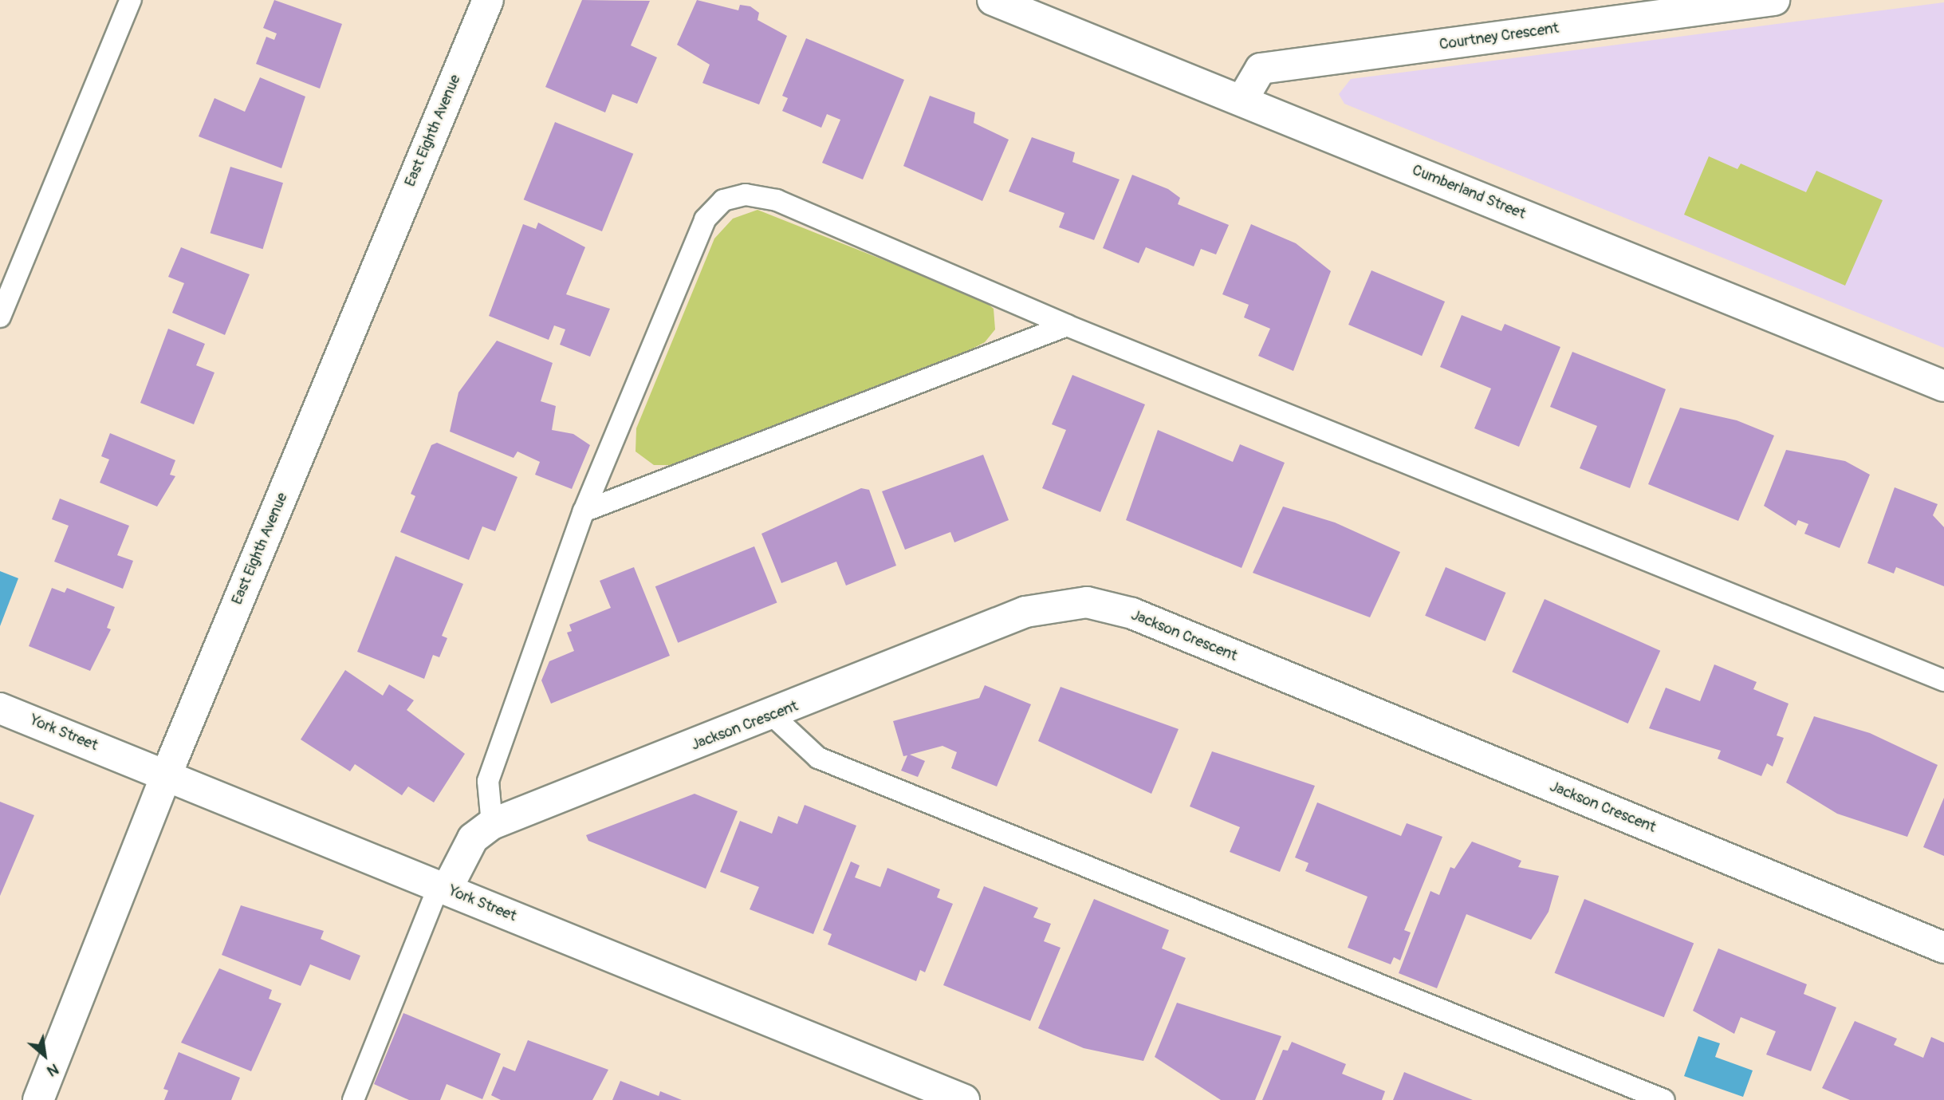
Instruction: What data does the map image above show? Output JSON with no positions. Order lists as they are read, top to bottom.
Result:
{
  "streets": {
    "street": [
      "Courtney Crescent",
      "East Eighth Avenue",
      "Cumberland Street",
      "Jackson Crescent",
      "York Street"
    ]
  },
  "crossings": [
    ["Courtney Crescent", "Cumberland Street"],
    ["East Eighth Avenue", "York Street"],
    ["Jackson Crescent", "York Street"]
  ],
  "north": "bottom right"
}
